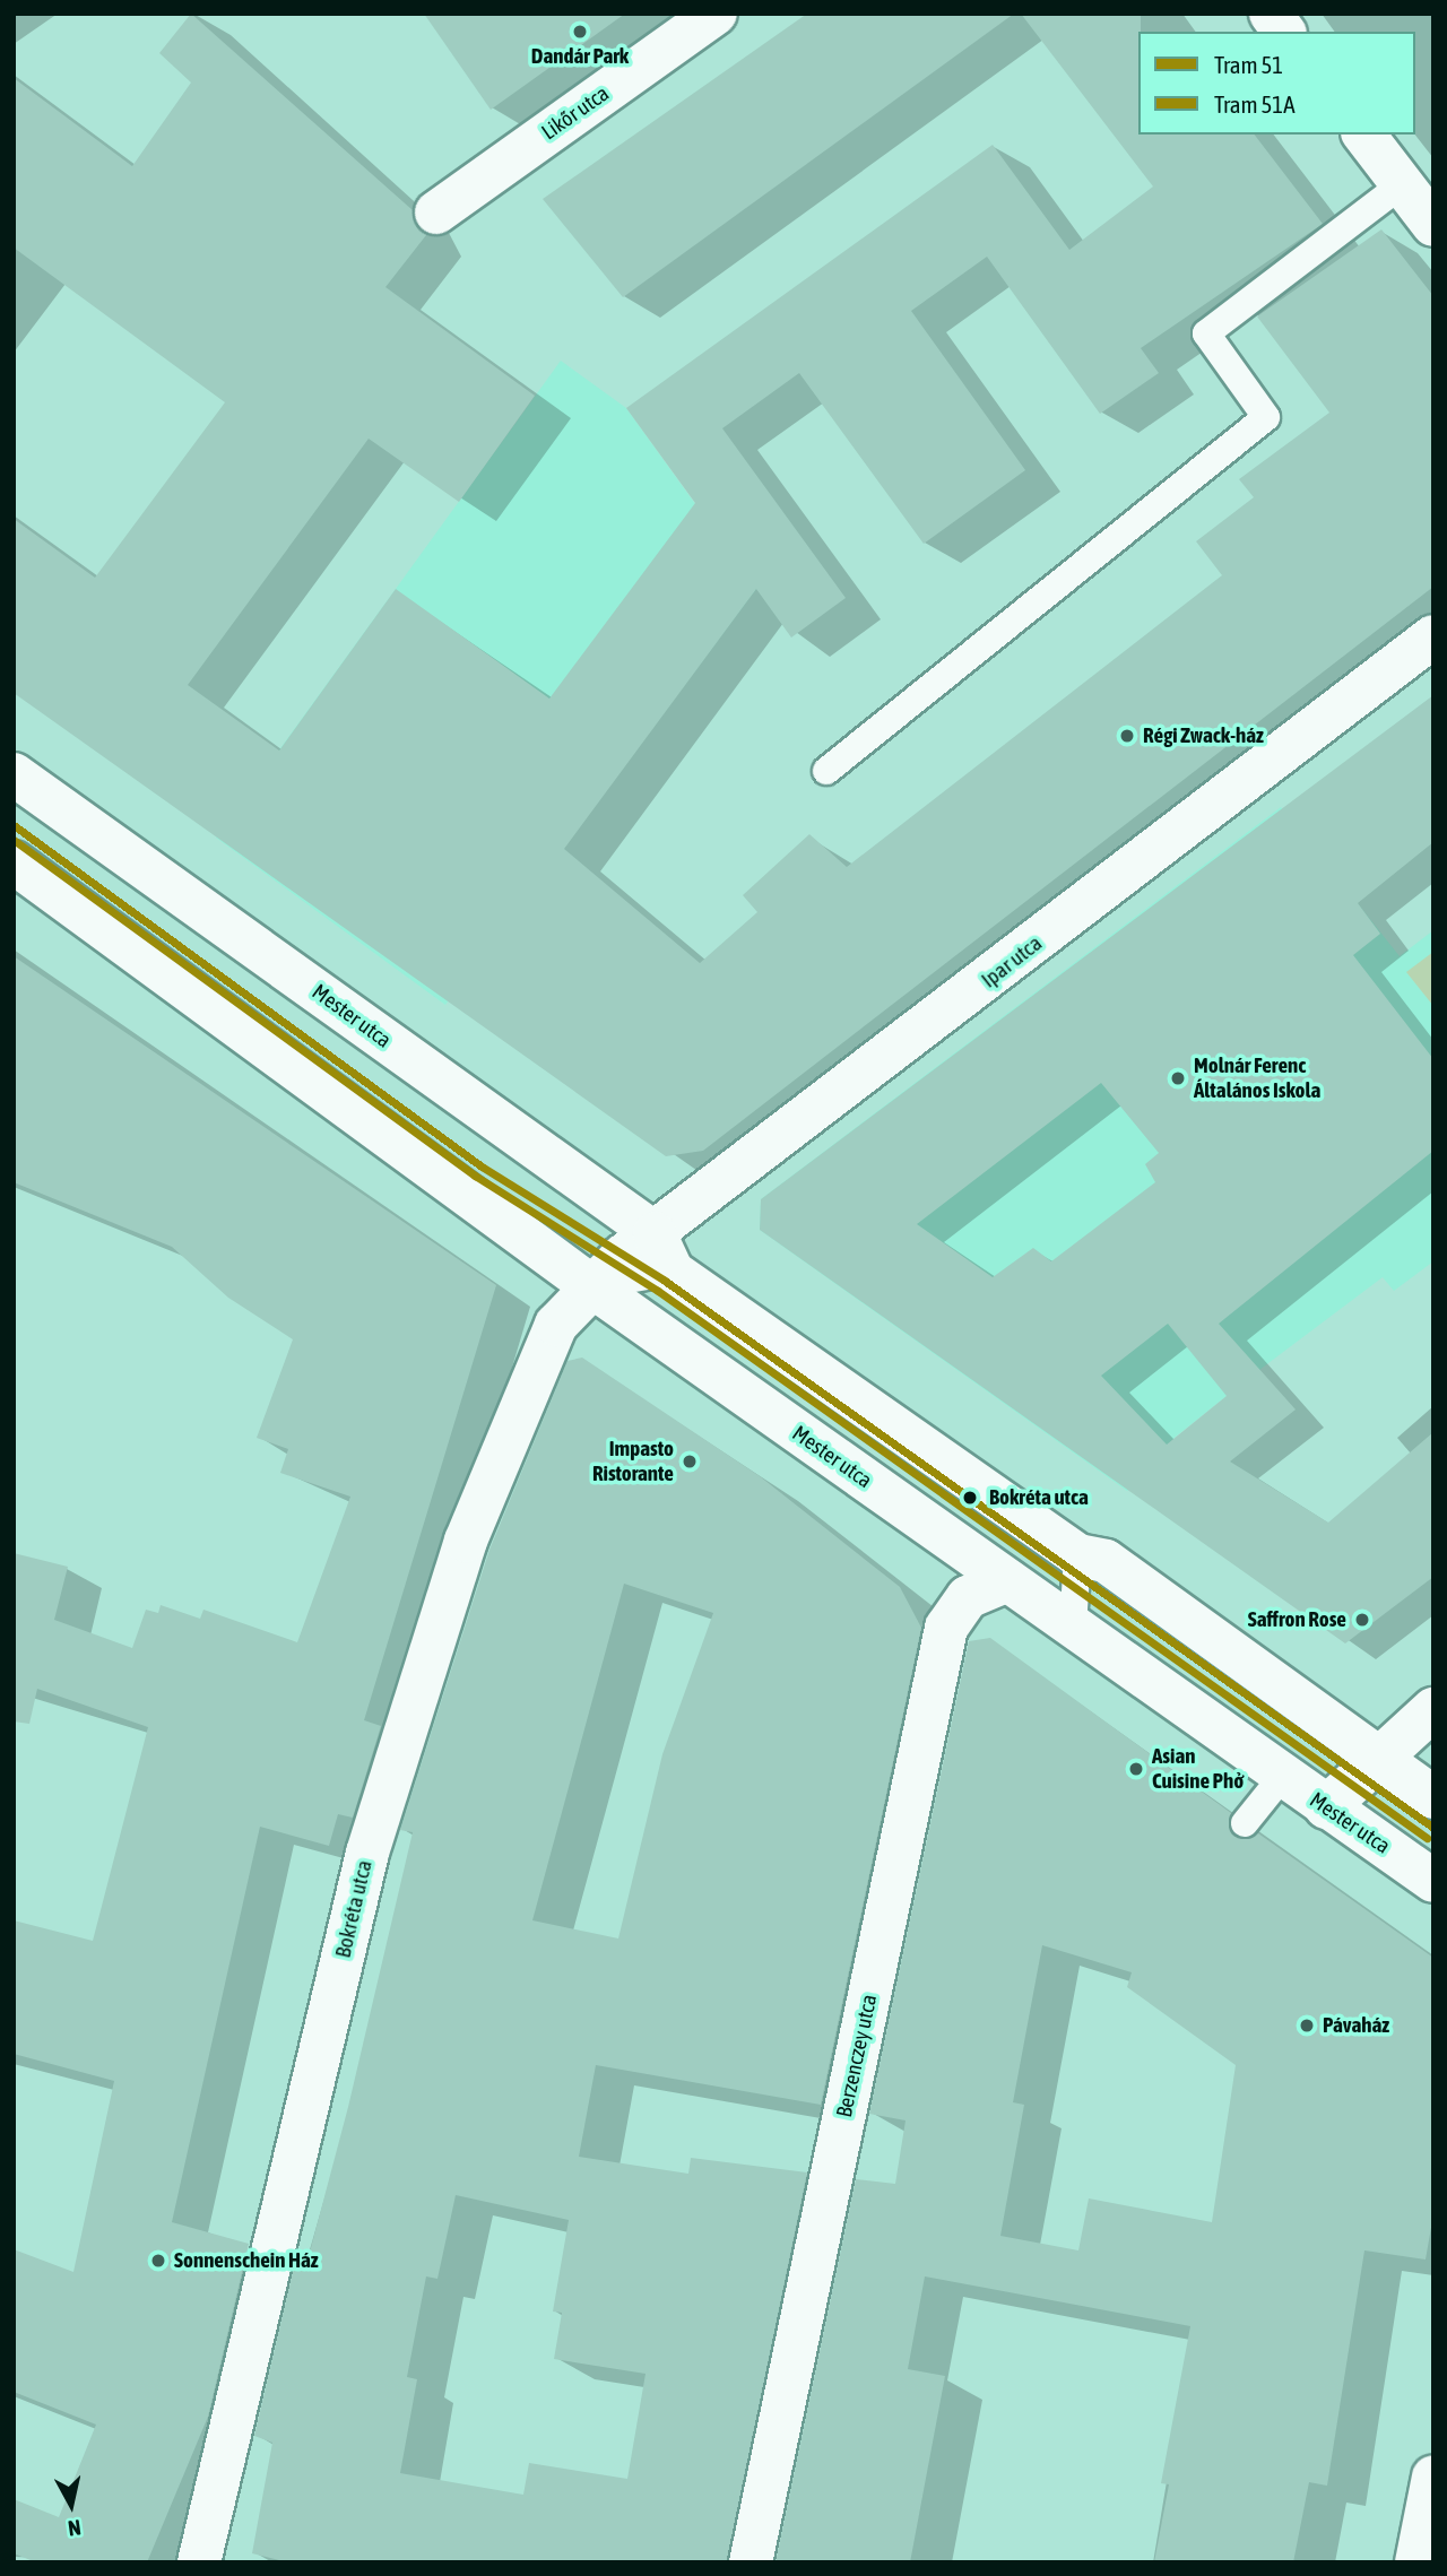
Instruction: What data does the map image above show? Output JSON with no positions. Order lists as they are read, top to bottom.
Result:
{
  "streets": {
    "street": [
      "Likőr utca",
      "Ipar utca",
      "Mester utca",
      "Bokréta utca",
      "Berzenczey utca"
    ]
  },
  "crossings": [
    ["Ipar utca", "Mester utca"],
    ["Ipar utca", "Bokréta utca"],
    ["Mester utca", "Bokréta utca"],
    ["Mester utca", "Berzenczey utca"]
  ],
  "places": [
    "Dandár Park",
    "Régi Zwack-ház",
    "Molnár Ferenc Általános Iskola",
    "Impasto Ristorante",
    "Bokréta utca",
    "Saffron Rose",
    "Asian Cuisine Phở",
    "Pávaház",
    "Sonnenschein Ház"
  ],
  "lines": ["tram line 51", "tram line 51A"],
  "legend": ["Tram 51", "Tram 51A"],
  "north": "bottom"
}
